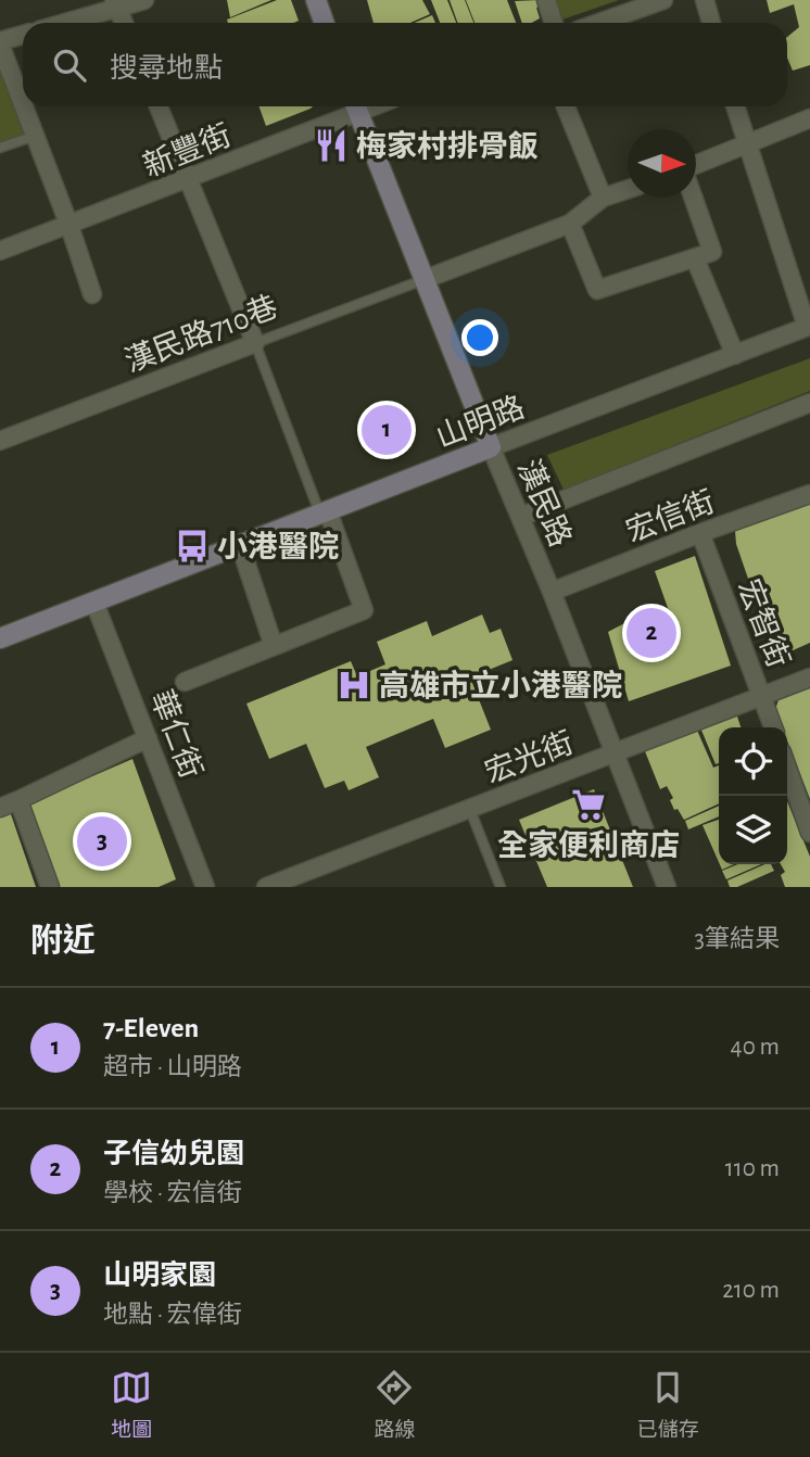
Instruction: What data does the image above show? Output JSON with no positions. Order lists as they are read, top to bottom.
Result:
{
  "streets": {
    "street": [
      "新豐街",
      "漢民路710巷",
      "山明路",
      "漢民路",
      "宏信街",
      "宏智街",
      "華仁街",
      "宏光街"
    ]
  },
  "crossings": [
    ["漢民路710巷", "漢民路"],
    ["山明路", "漢民路"],
    ["山明路", "華仁街"],
    ["漢民路", "宏信街"],
    ["漢民路", "宏光街"],
    ["宏信街", "宏智街"],
    ["宏智街", "宏光街"]
  ],
  "places": {
    "restaurant": ["梅家村排骨飯"],
    "bus stop": ["小港醫院"],
    "hospital": ["高雄市立小港醫院"],
    "supermarket": ["全家便利商店"]
  },
  "north": "right",
  "page": {
    "search": "搜尋地點",
    "pins": ["1", "2", "3"],
    "heading": ["附近", "3筆結果"],
    "list": [
      {
        "mark": "1",
        "name": "7-Eleven",
        "note": "超市 · 山明路",
        "value": "40 m"
      },
      {
        "mark": "2",
        "name": "子信幼兒園",
        "note": "學校 · 宏信街",
        "value": "110 m"
      },
      {
        "mark": "3",
        "name": "山明家園",
        "note": "地點 · 宏偉街",
        "value": "210 m"
      }
    ],
    "nav": ["地圖", "路線", "已儲存"]
  }
}
